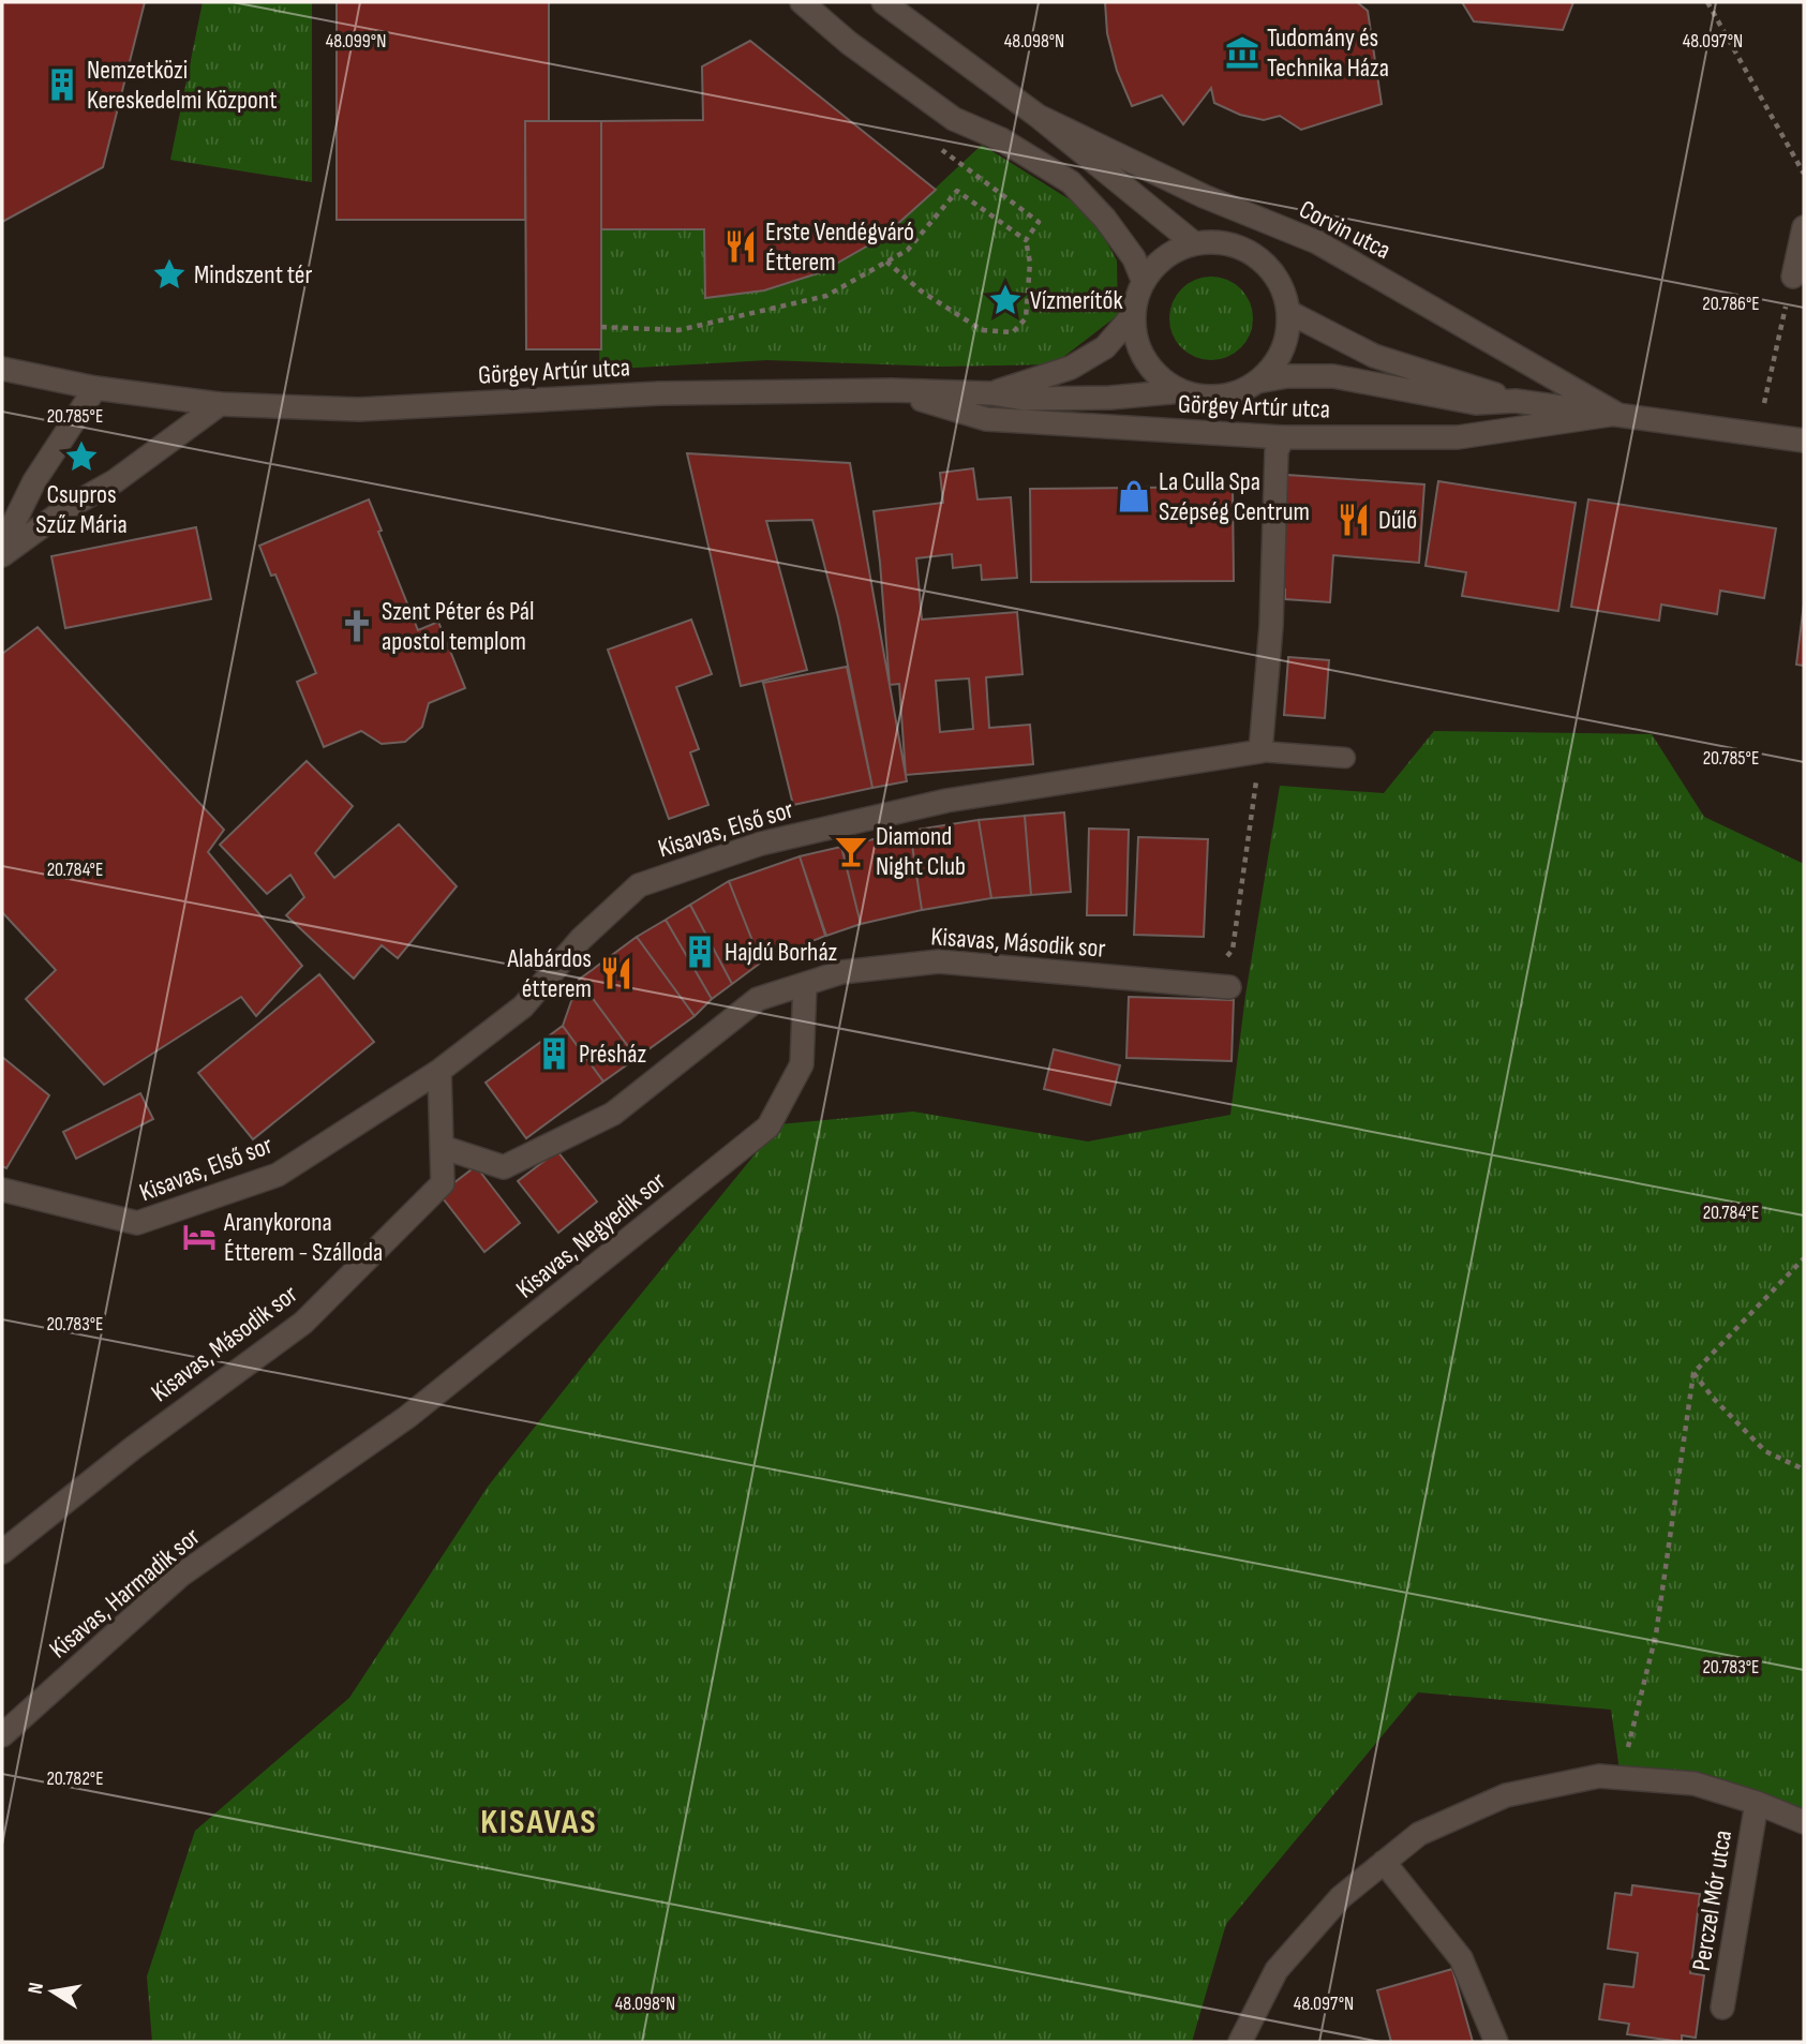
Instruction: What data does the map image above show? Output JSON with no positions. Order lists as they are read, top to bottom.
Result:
{
  "streets": {
    "street": [
      "Corvin utca",
      "Görgey Artúr utca",
      "Kisavas, Első sor",
      "Kisavas, Második sor",
      "Kisavas, Negyedik sor",
      "Kisavas, Harmadik sor",
      "Perczel Mór utca"
    ]
  },
  "crossings": [
    ["Corvin utca", "Görgey Artúr utca"],
    ["Kisavas, Második sor", "Kisavas, Negyedik sor"],
    ["Kisavas, Negyedik sor", "Kisavas, Harmadik sor"]
  ],
  "districts": ["KISAVAS"],
  "places": {
    "museum": ["Tudomány és Technika Háza"],
    "building": ["Nemzetközi Kereskedelmi Központ", "Hajdú Borház", "Présház"],
    "restaurant": ["Erste Vendégváró Étterem", "Dűlő", "Alabárdos étterem"],
    "place": ["Mindszent tér", "Vízmerítők", "Csupros Szűz Mária"],
    "shop": ["La Culla Spa Szépség Centrum"],
    "church": ["Szent Péter és Pál apostol templom"],
    "bar": ["Diamond Night Club"],
    "hotel": ["Aranykorona Étterem - Szálloda"]
  },
  "north": "left",
  "coordinates": [
    "48.099°N",
    "48.098°N",
    "48.097°N",
    "20.786°E",
    "20.785°E",
    "20.784°E",
    "20.783°E",
    "20.782°E"
  ]
}
